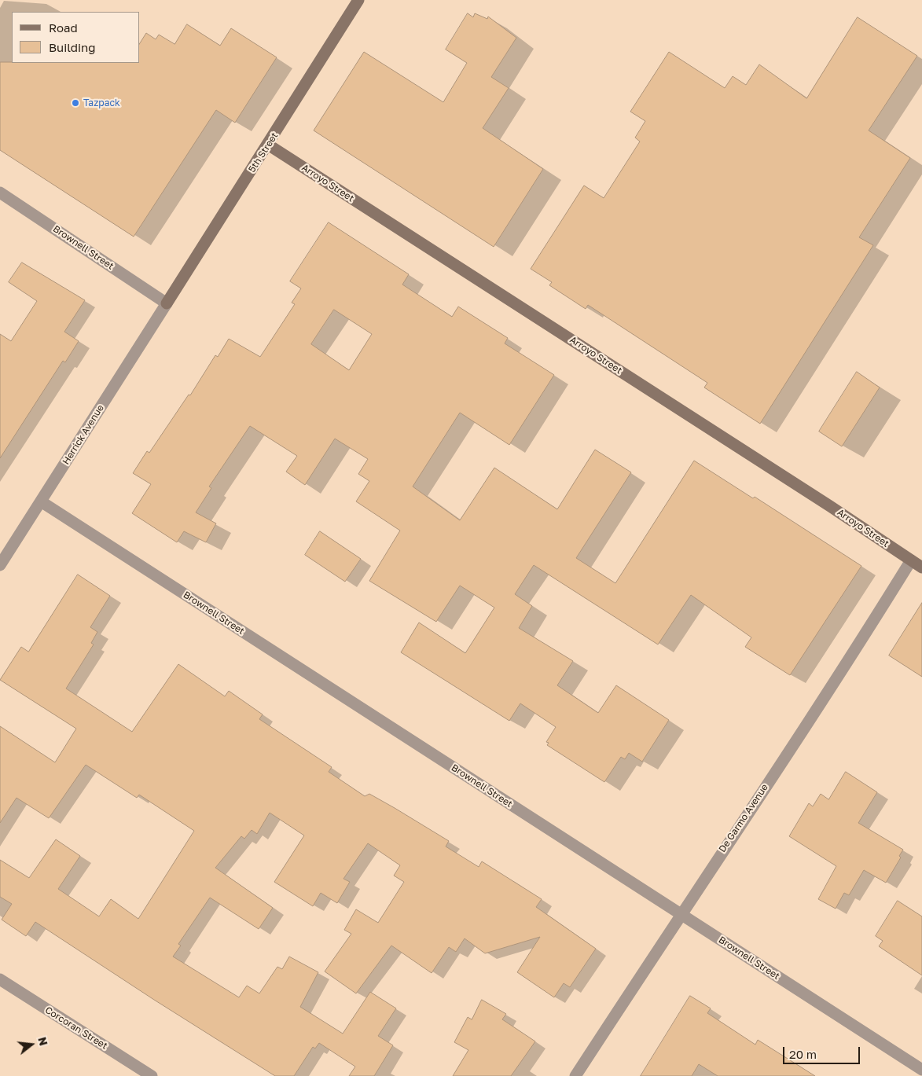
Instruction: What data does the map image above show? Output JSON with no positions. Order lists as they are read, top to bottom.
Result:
{
  "streets": {
    "street": [
      "5th Street",
      "Arroyo Street",
      "Brownell Street",
      "Herrick Avenue",
      "De Garmo Avenue",
      "Corcoran Street"
    ]
  },
  "crossings": [
    ["5th Street", "Arroyo Street"],
    ["5th Street", "Brownell Street"],
    ["5th Street", "Herrick Avenue"],
    ["Arroyo Street", "De Garmo Avenue"],
    ["Brownell Street", "Herrick Avenue"],
    ["Brownell Street", "De Garmo Avenue"]
  ],
  "places": ["Tazpack"],
  "legend": ["Road", "Building"],
  "scale_bar": "20 m",
  "north": "right"
}
